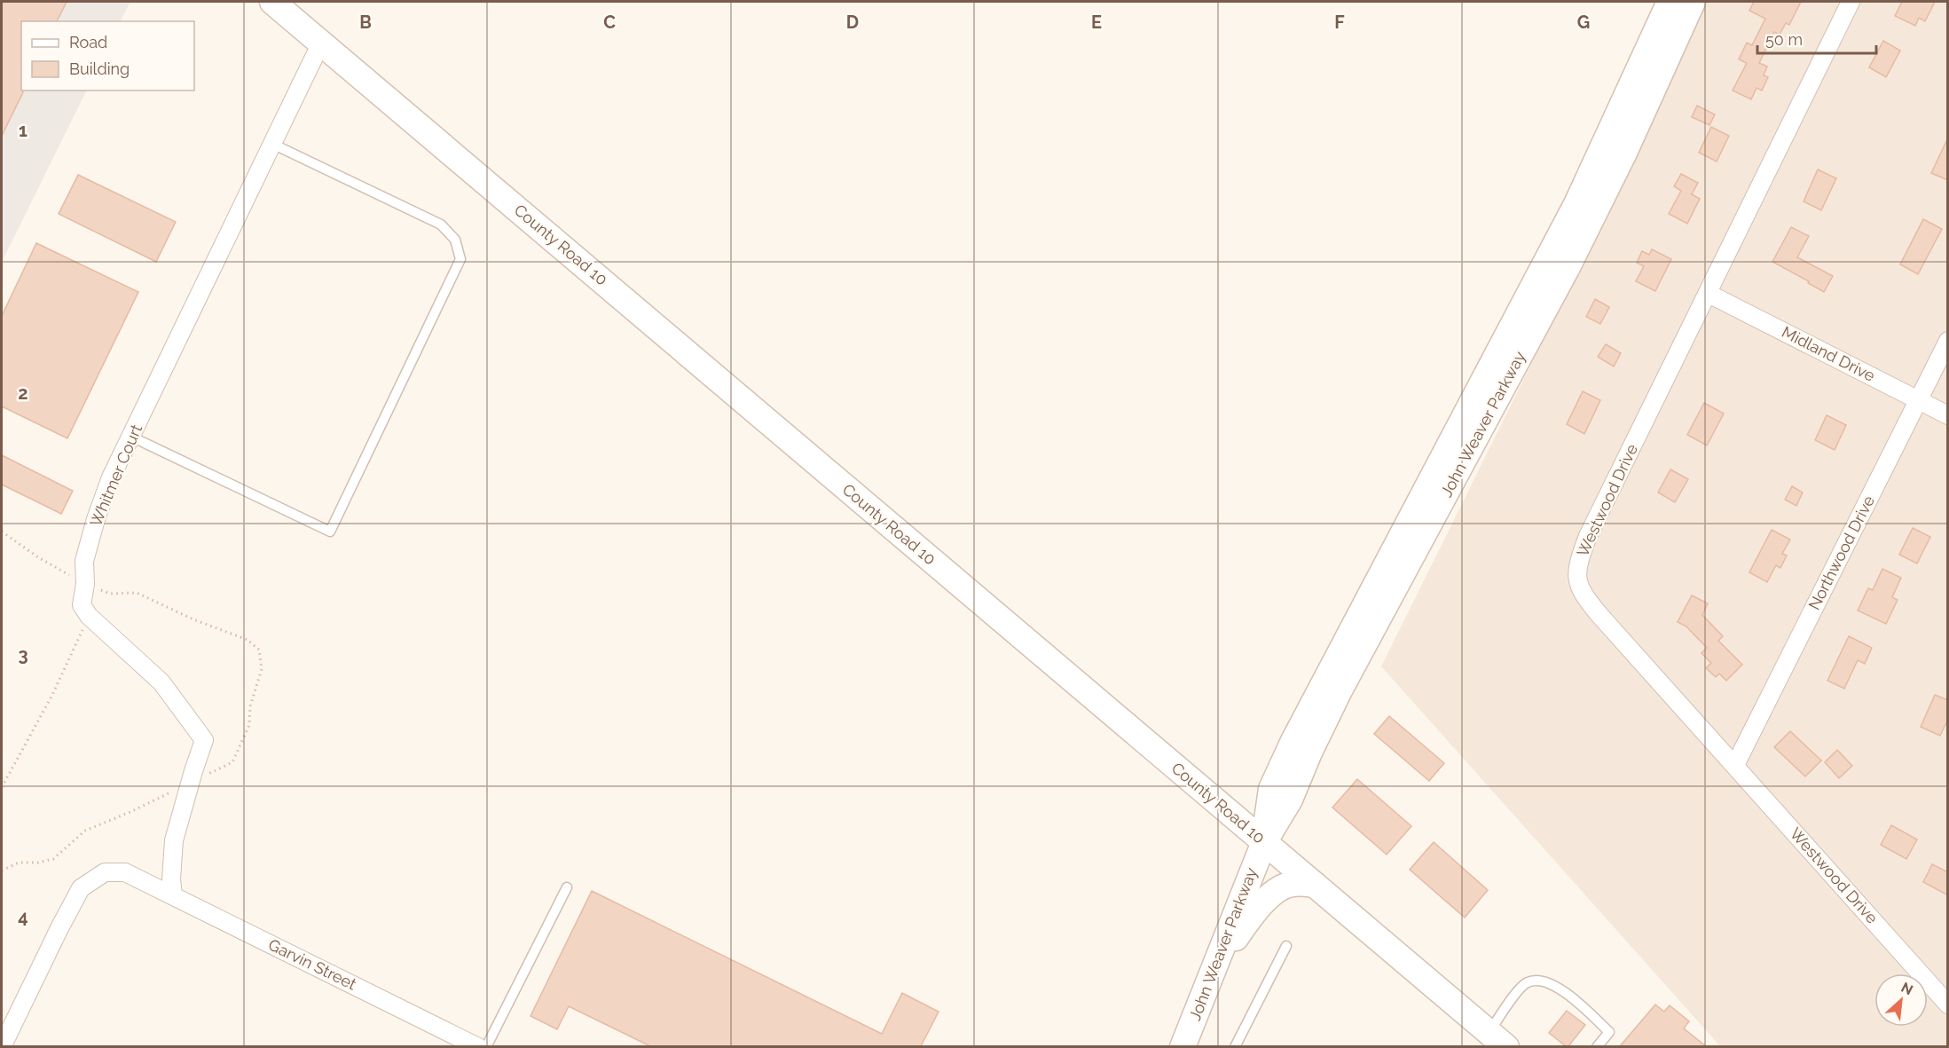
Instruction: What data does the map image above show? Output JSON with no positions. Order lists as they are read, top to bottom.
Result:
{
  "streets": {
    "main road": ["County Road 10", "John Weaver Parkway"],
    "street": [
      "Midland Drive",
      "Whitmer Court",
      "Westwood Drive",
      "Northwood Drive",
      "Garvin Street"
    ]
  },
  "crossings": [
    ["County Road 10", "John Weaver Parkway"],
    ["County Road 10", "Whitmer Court"],
    ["Midland Drive", "Westwood Drive"],
    ["Midland Drive", "Northwood Drive"],
    ["Westwood Drive", "Northwood Drive"]
  ],
  "legend": ["Road", "Building"],
  "scale_bar": "50 m",
  "north": "top right",
  "grid": {
    "columns": [
      "B",
      "C",
      "D",
      "E",
      "F",
      "G"
    ],
    "rows": [
      "1",
      "2",
      "3",
      "4"
    ]
  }
}
